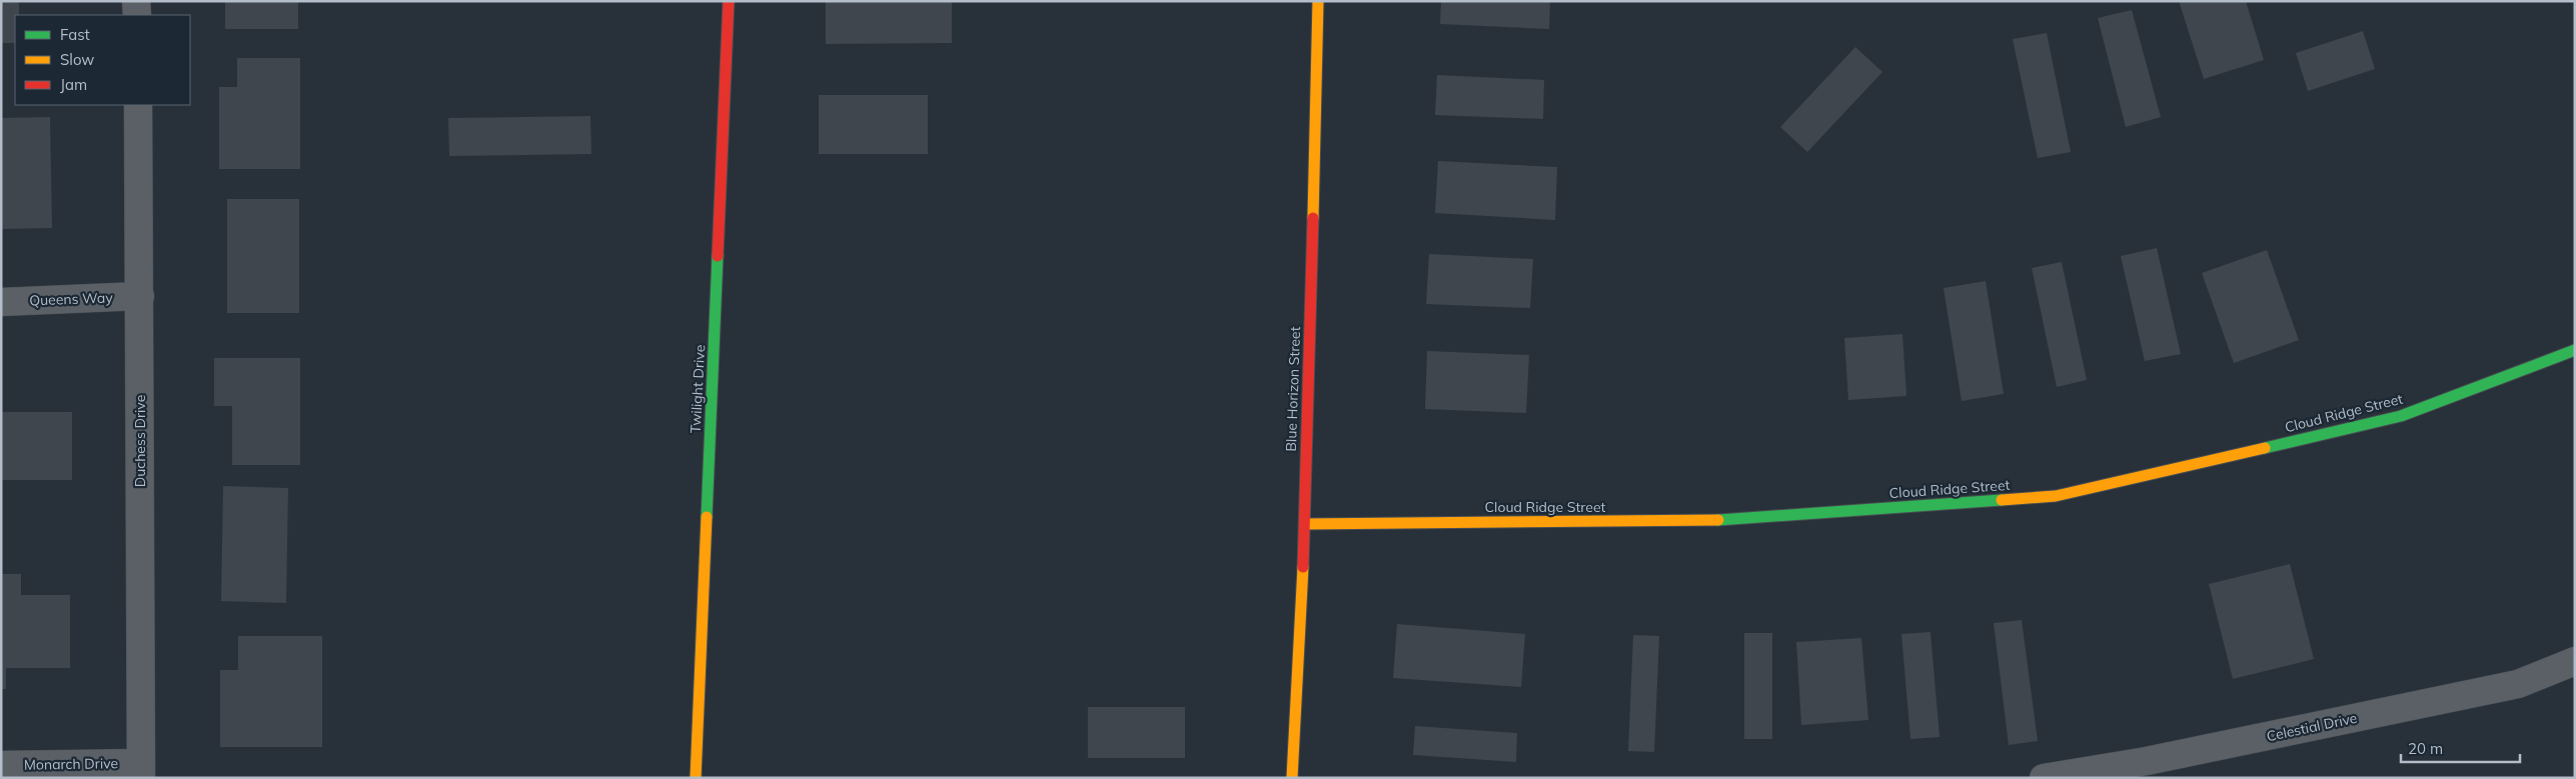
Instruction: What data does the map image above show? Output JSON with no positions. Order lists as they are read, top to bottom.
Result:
{
  "streets": {
    "street": [
      "Queens Way",
      "Twilight Drive",
      "Blue Horizon Street",
      "Cloud Ridge Street",
      "Duchess Drive",
      "Celestial Drive",
      "Monarch Drive"
    ]
  },
  "crossings": [
    ["Queens Way", "Duchess Drive"],
    ["Blue Horizon Street", "Cloud Ridge Street"],
    ["Duchess Drive", "Monarch Drive"]
  ],
  "legend": ["Fast", "Slow", "Jam"],
  "scale_bar": "20 m"
}
